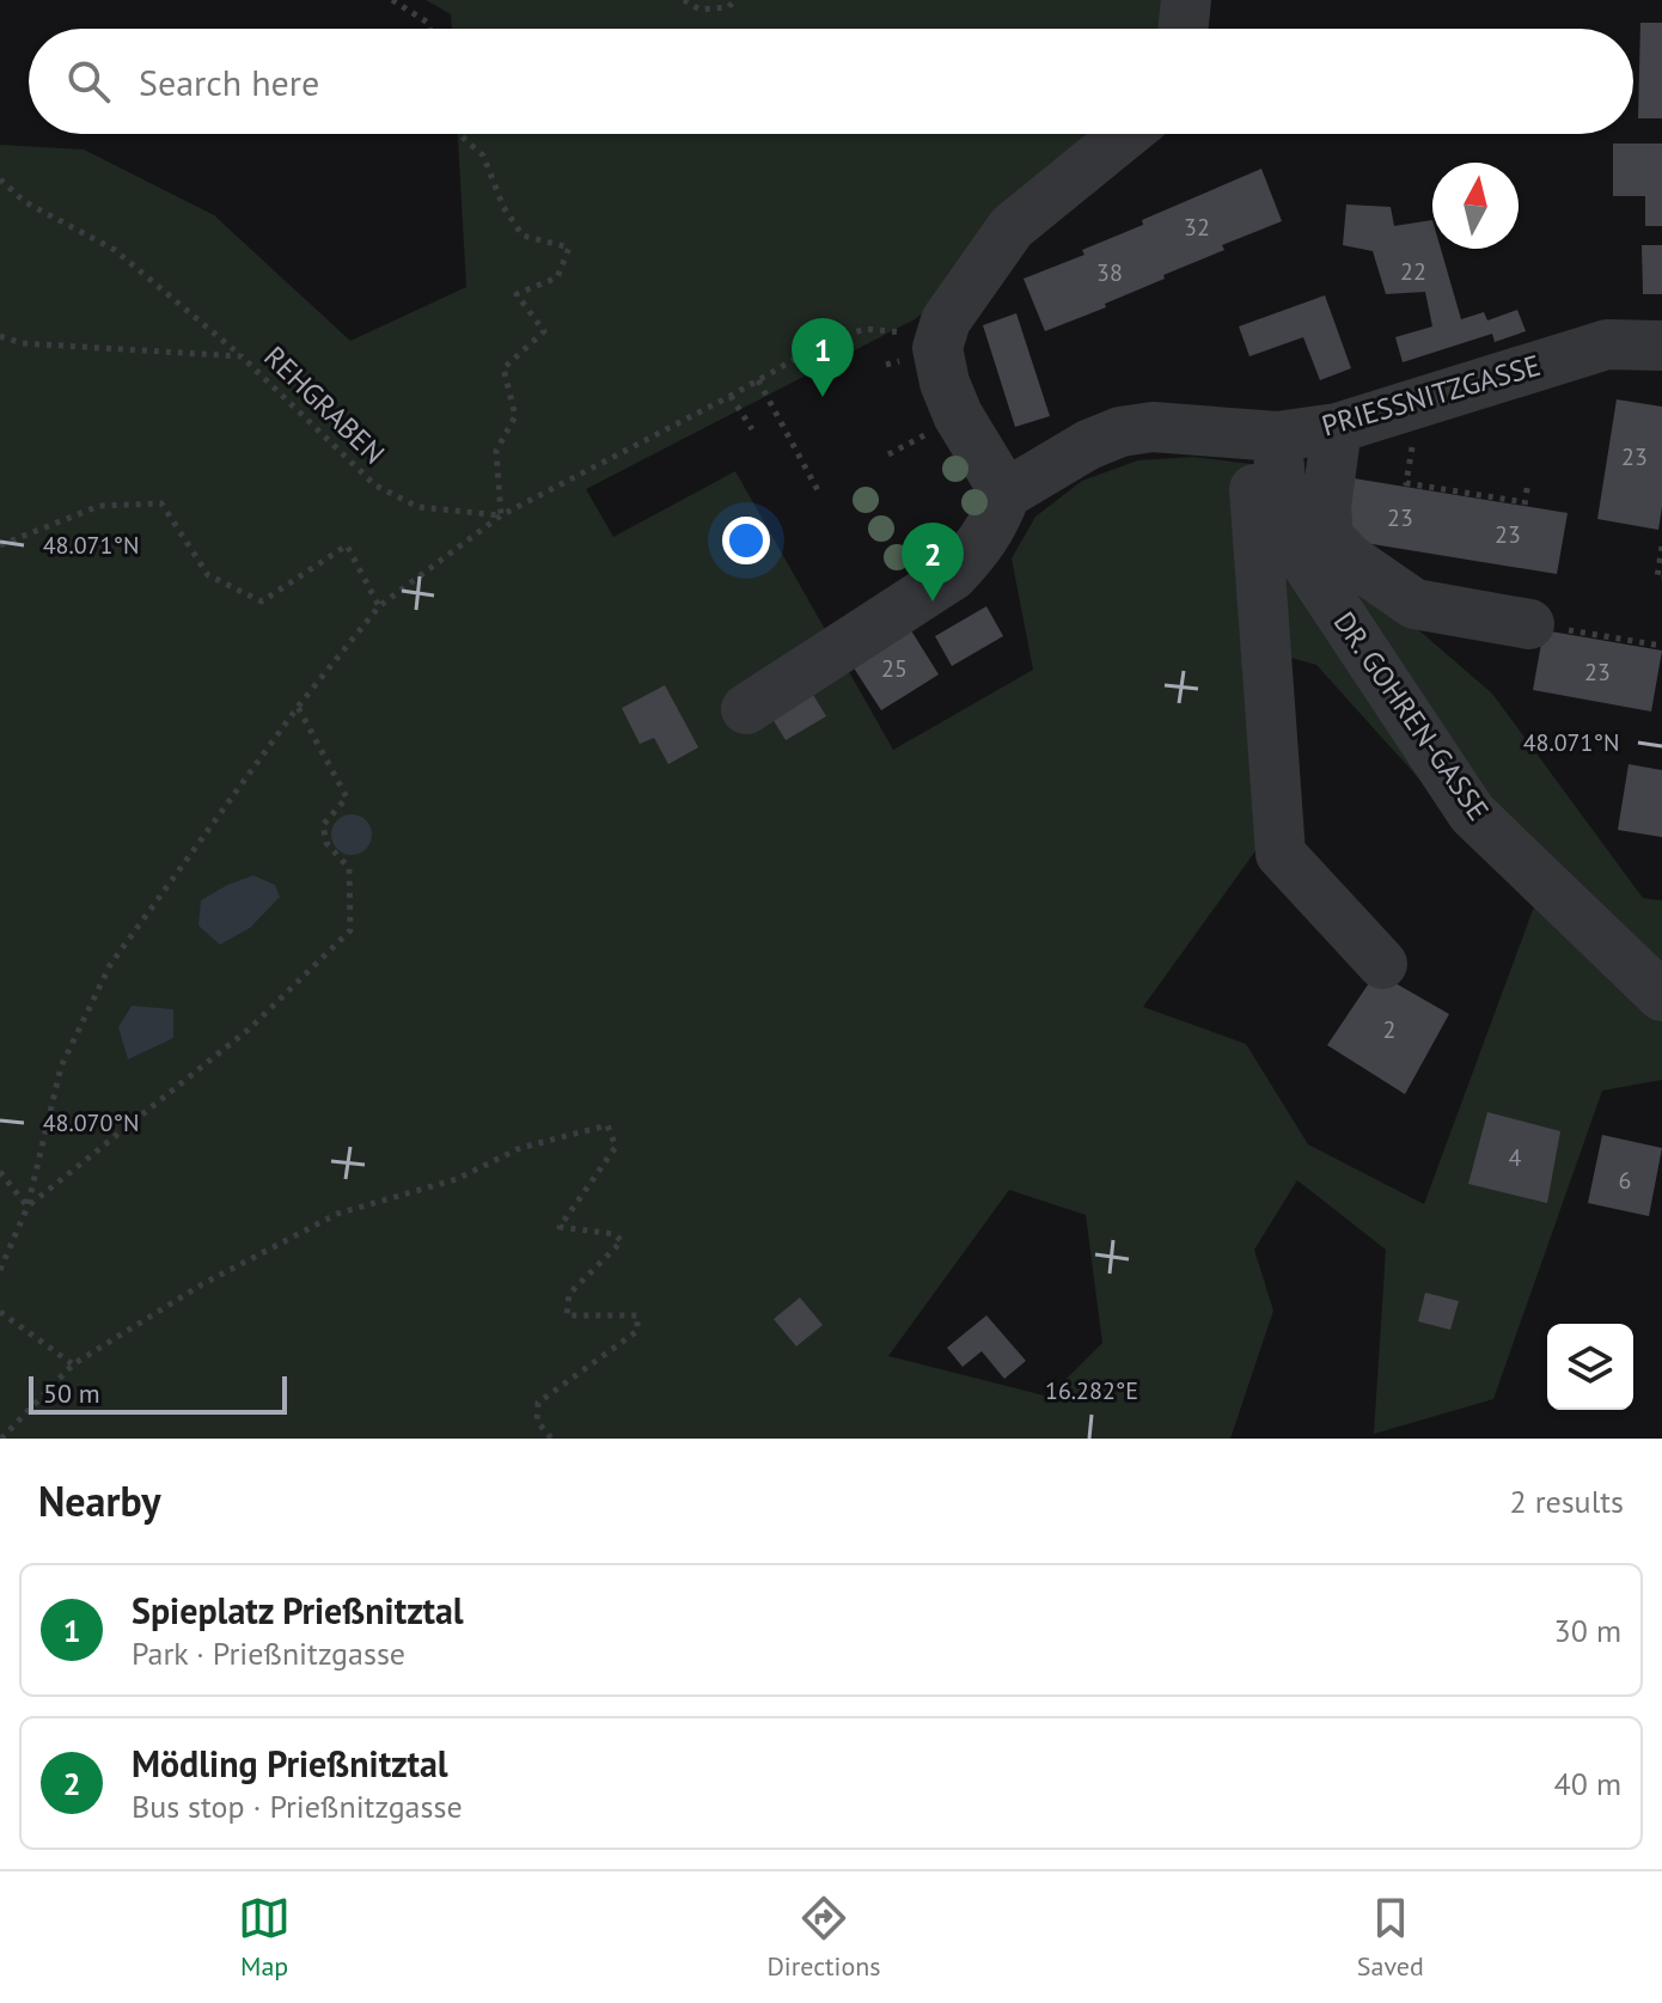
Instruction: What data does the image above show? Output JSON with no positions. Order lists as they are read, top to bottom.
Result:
{
  "streets": {
    "street": ["PRIESSNITZGASSE", "DR. GOHREN-GASSE"],
    "path": ["REHGRABEN"]
  },
  "crossings": [
    ["PRIESSNITZGASSE", "DR. GOHREN-GASSE"]
  ],
  "house_numbers": [
    "32",
    "22",
    "38",
    "23",
    "23",
    "23",
    "25",
    "23",
    "2",
    "4",
    "6"
  ],
  "scale_bar": "50 m",
  "north": "top",
  "page": {
    "search": "Search here",
    "pins": ["1", "2"],
    "scale": "50 m",
    "heading": ["Nearby", "2 results"],
    "list": [
      {
        "mark": "1",
        "name": "Spieplatz Prießnitztal",
        "note": "Park · Prießnitzgasse",
        "value": "30 m"
      },
      {
        "mark": "2",
        "name": "Mödling Prießnitztal",
        "note": "Bus stop · Prießnitzgasse",
        "value": "40 m"
      }
    ],
    "nav": ["Map", "Directions", "Saved"]
  },
  "coordinates": ["48.071°N", "48.070°N", "16.282°E"]
}
